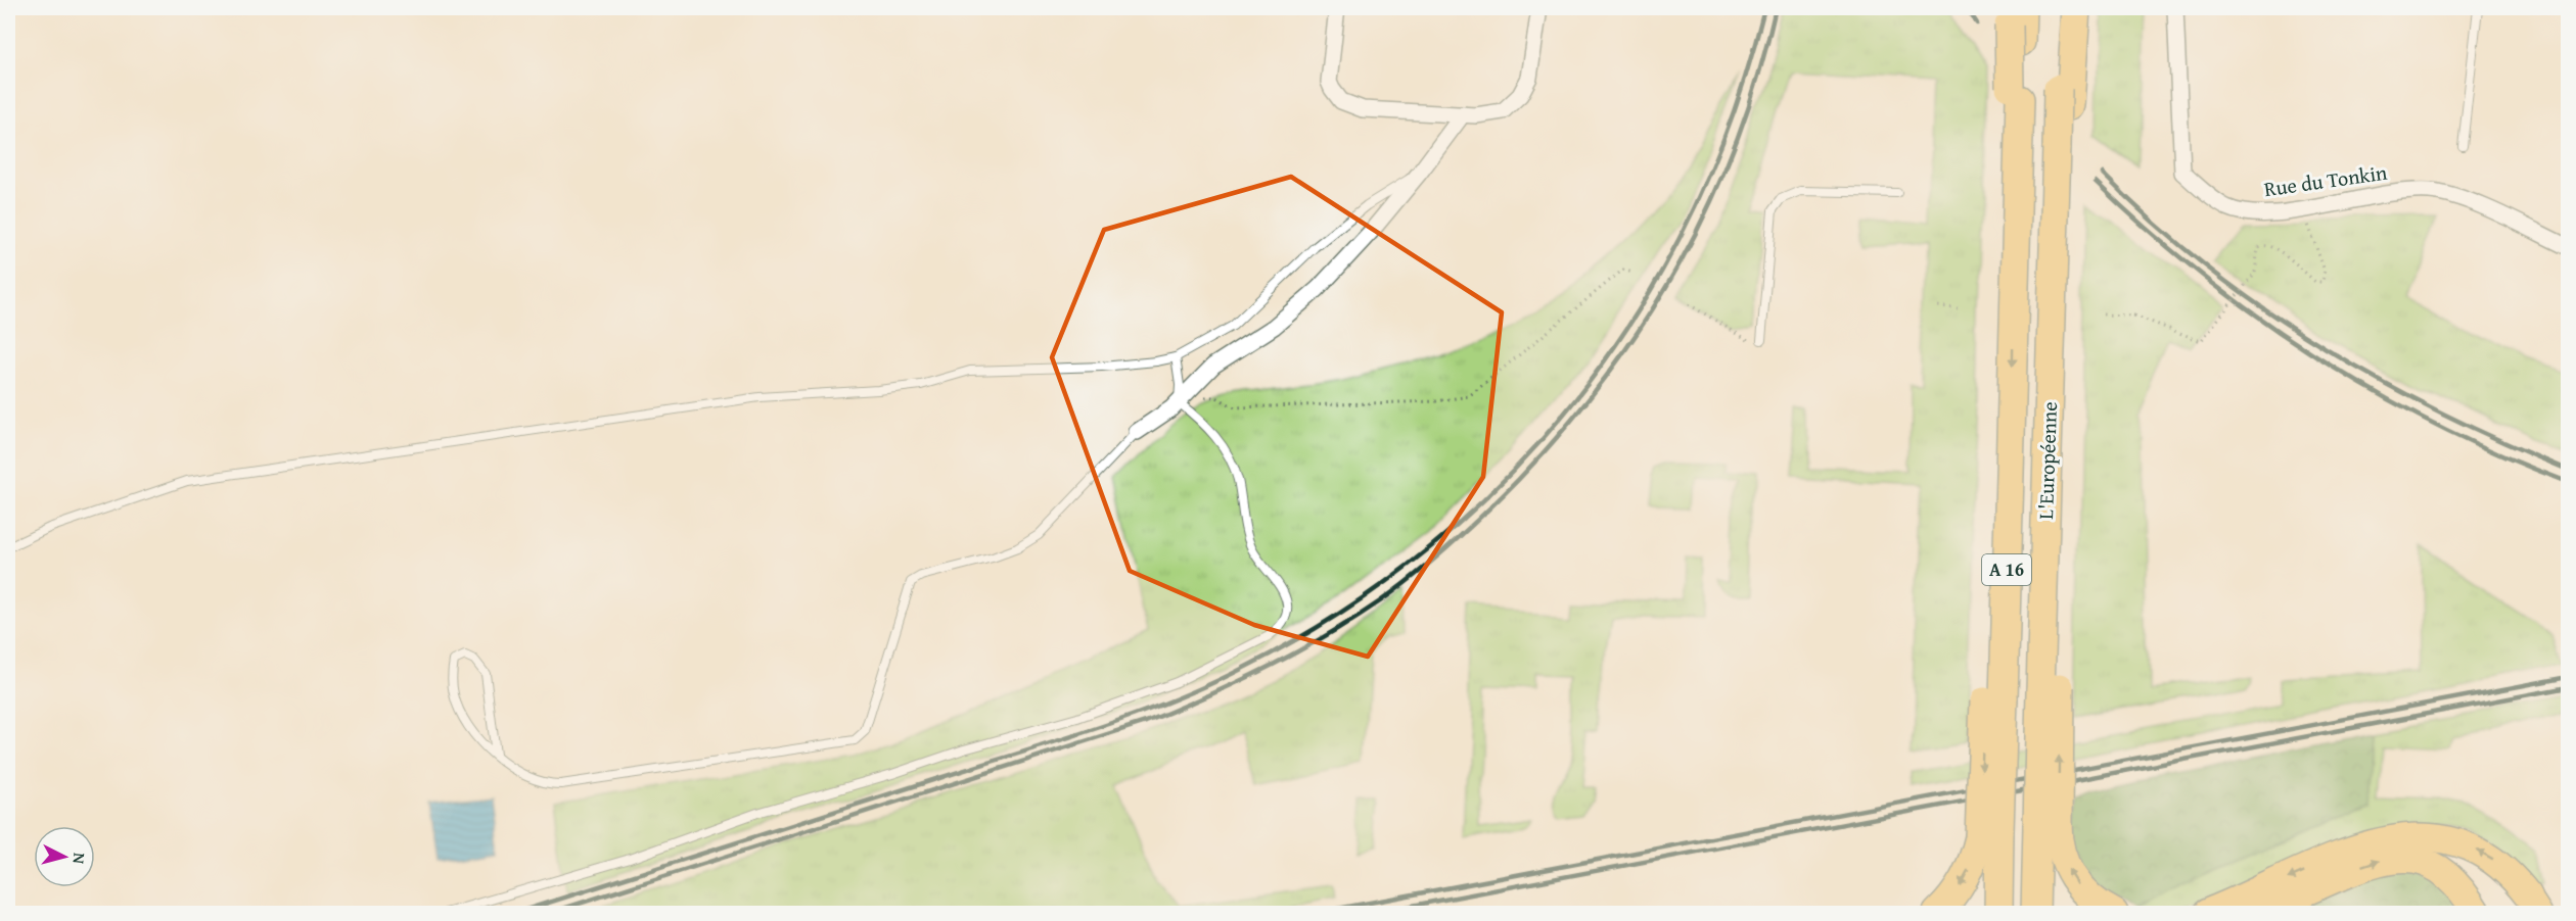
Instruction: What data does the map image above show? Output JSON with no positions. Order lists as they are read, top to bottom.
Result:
{
  "streets": {
    "highway": ["L'Européenne", "A 16"],
    "street": ["Rue du Tonkin"]
  },
  "north": "right"
}
